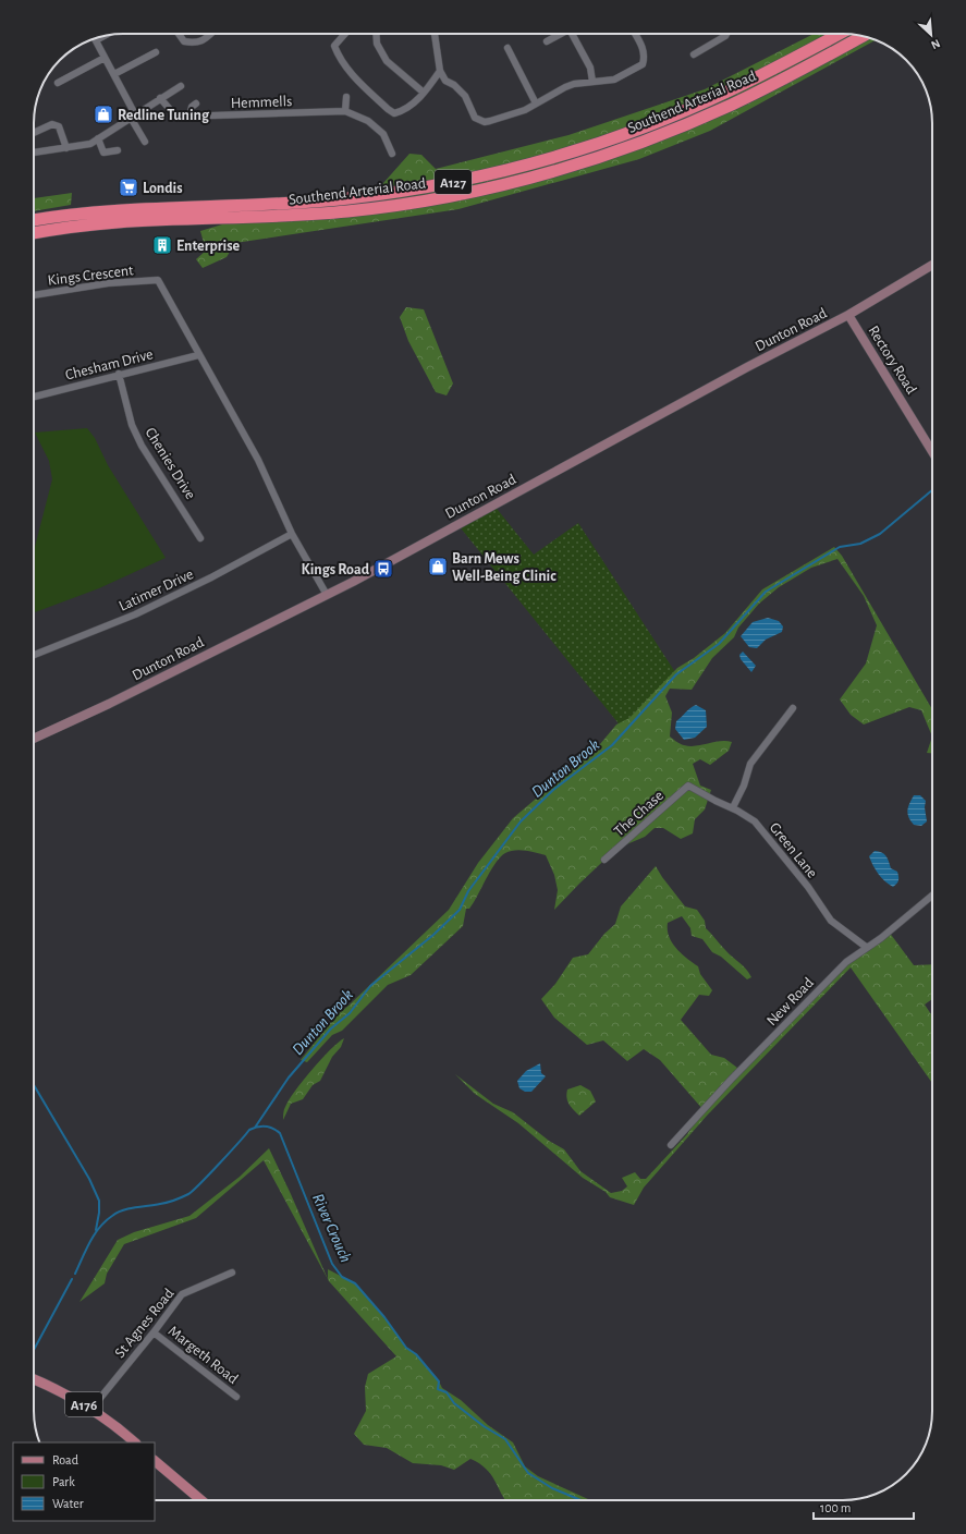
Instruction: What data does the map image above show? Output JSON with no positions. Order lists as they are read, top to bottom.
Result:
{
  "streets": {
    "highway": ["Southend Arterial Road", "A127"],
    "main road": ["A176"],
    "street": [
      "Hemmells",
      "Kings Crescent",
      "Dunton Road",
      "Rectory Road",
      "Chesham Drive",
      "Chenies Drive",
      "Latimer Drive",
      "The Chase",
      "Green Lane",
      "New Road",
      "St Agnes Road",
      "Margeth Road"
    ]
  },
  "crossings": [
    ["Kings Crescent", "Chesham Drive"],
    ["Dunton Road", "Rectory Road"],
    ["Chesham Drive", "Chenies Drive"],
    ["The Chase", "Green Lane"],
    ["Green Lane", "New Road"],
    ["St Agnes Road", "Margeth Road"],
    ["St Agnes Road", "A176"]
  ],
  "water": ["Dunton Brook", "River Crouch"],
  "places": {
    "shop": ["Redline Tuning", "Barn Mews Well-Being Clinic"],
    "supermarket": ["Londis"],
    "building": ["Enterprise"],
    "bus stop": ["Kings Road"]
  },
  "legend": ["Road", "Park", "Water"],
  "scale_bar": "100 m",
  "north": "bottom right"
}
